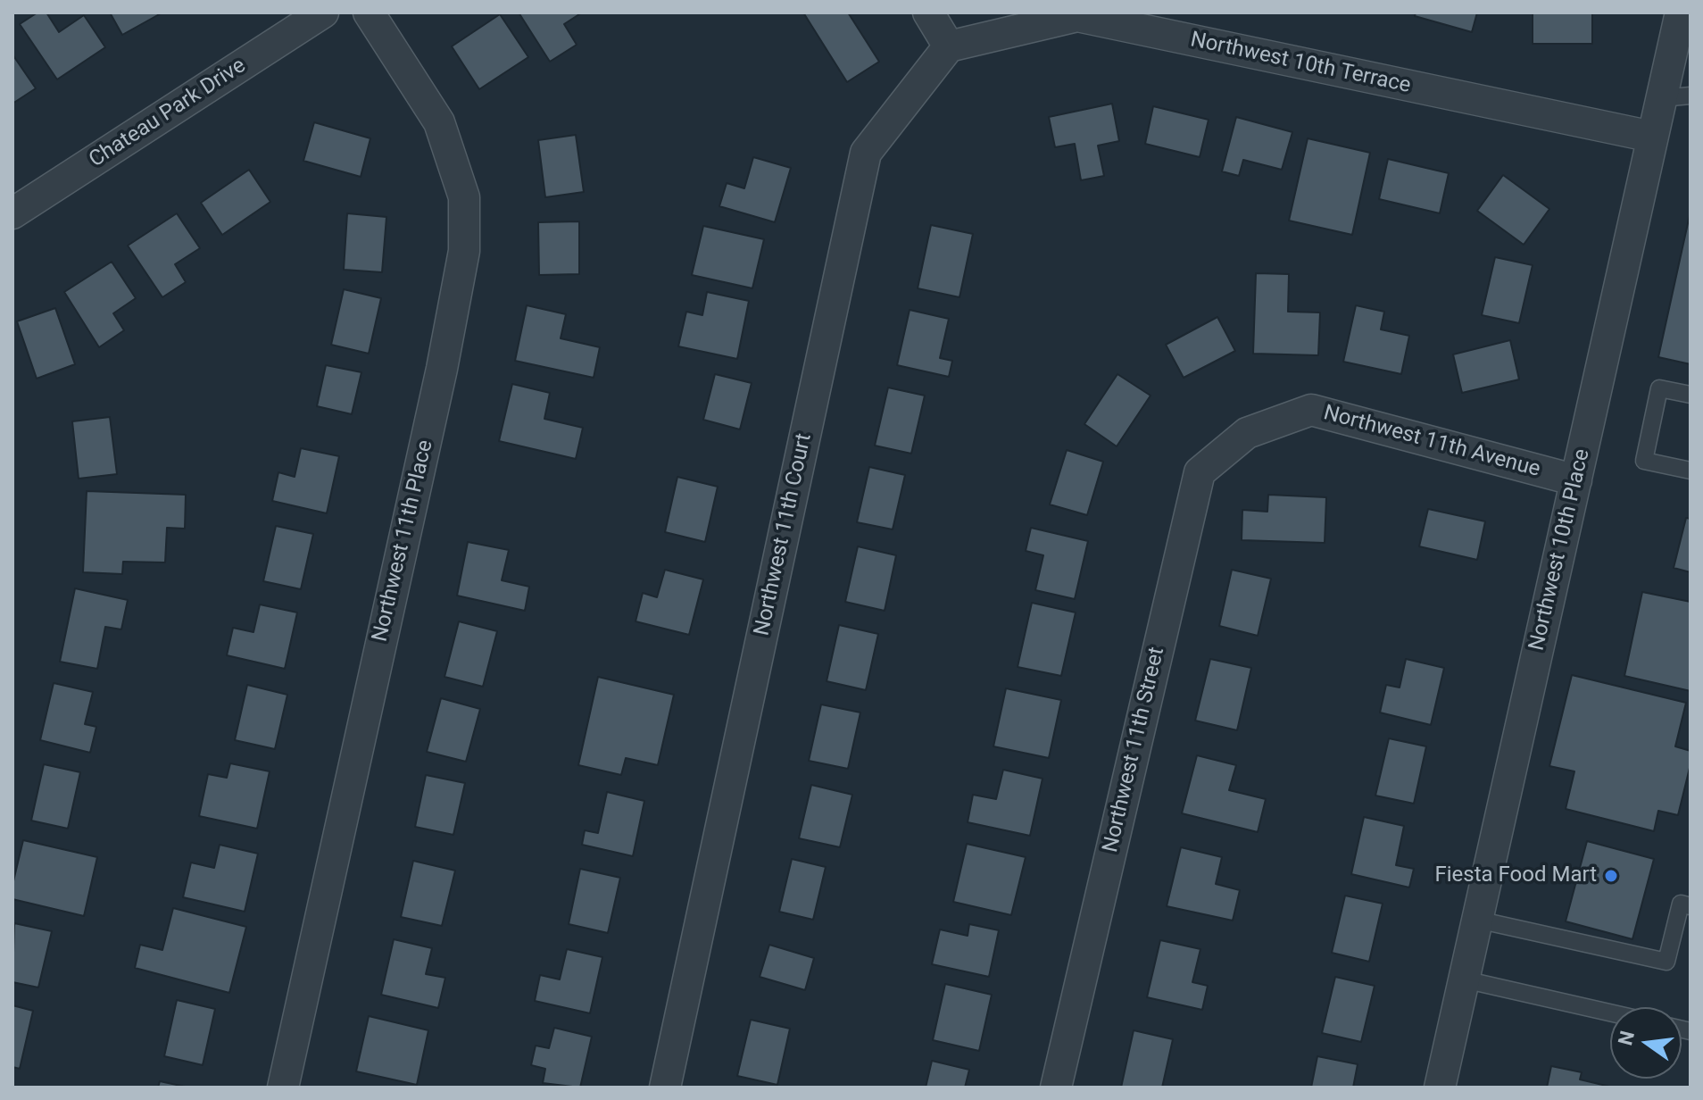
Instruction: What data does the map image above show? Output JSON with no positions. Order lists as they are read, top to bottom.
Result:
{
  "streets": {
    "street": [
      "Northwest 10th Terrace",
      "Chateau Park Drive",
      "Northwest 11th Avenue",
      "Northwest 11th Court",
      "Northwest 11th Place",
      "Northwest 10th Place",
      "Northwest 11th Street"
    ]
  },
  "crossings": [
    ["Northwest 10th Terrace", "Northwest 11th Court"],
    ["Northwest 10th Terrace", "Northwest 10th Place"],
    ["Northwest 11th Avenue", "Northwest 10th Place"],
    ["Northwest 11th Avenue", "Northwest 11th Street"]
  ],
  "places": ["Fiesta Food Mart"],
  "north": "left"
}
